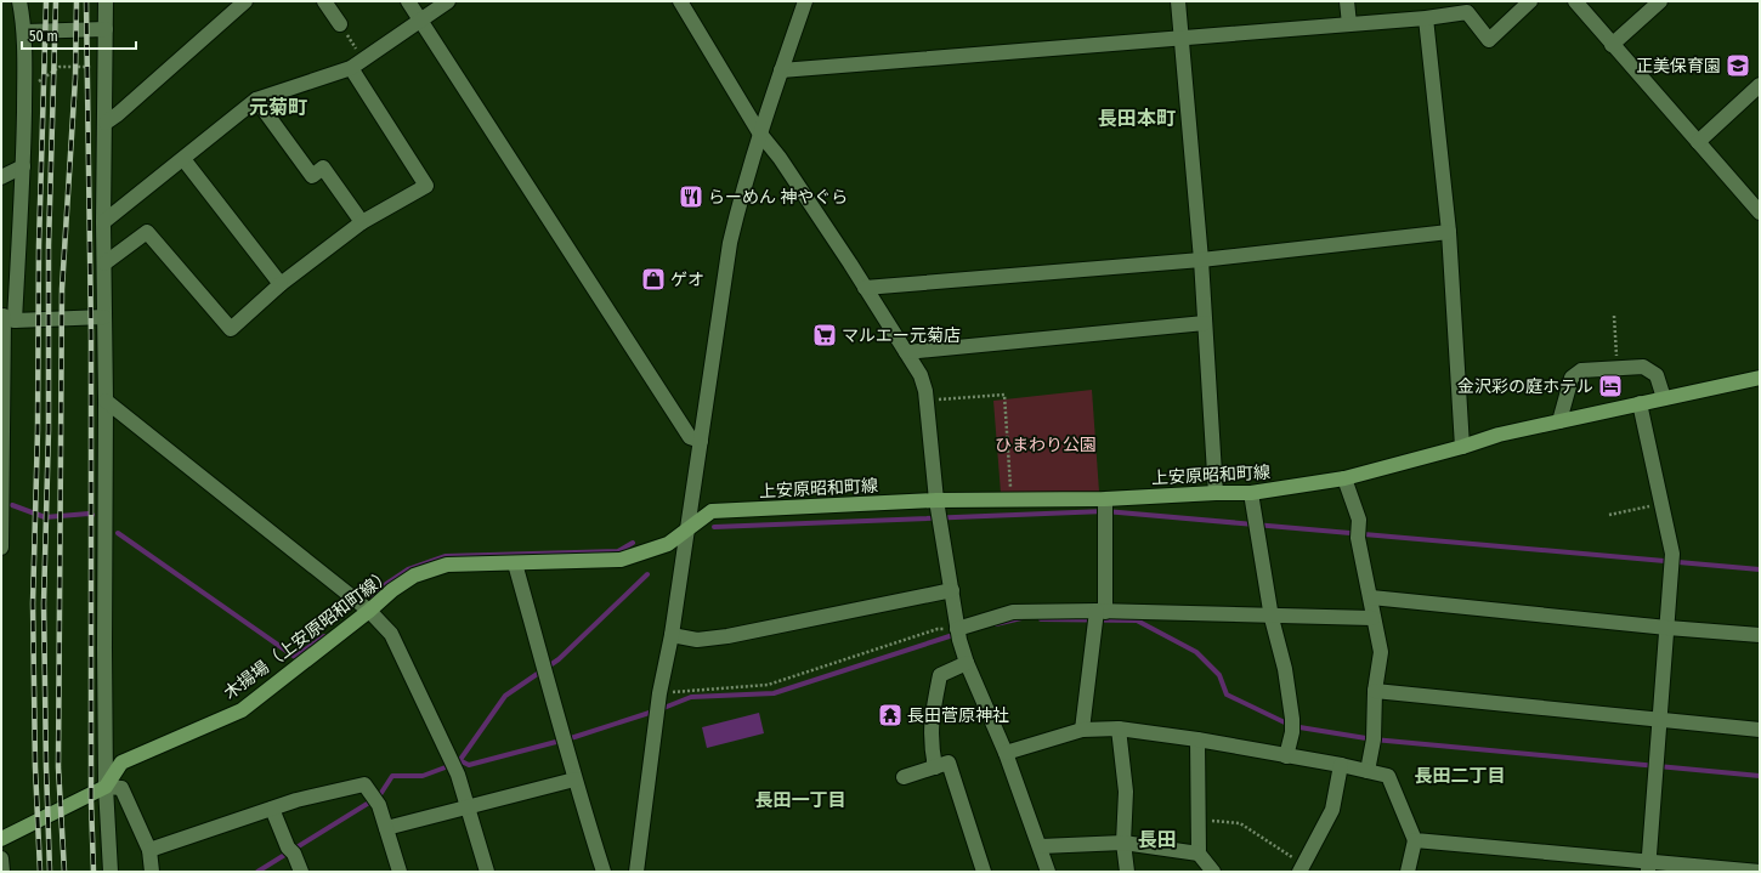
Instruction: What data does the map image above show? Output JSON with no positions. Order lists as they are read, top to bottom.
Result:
{
  "streets": {
    "main road": ["上安原昭和町線", "木揚場（上安原昭和町線）"]
  },
  "crossings": [
    ["上安原昭和町線", "木揚場（上安原昭和町線）"]
  ],
  "districts": [
    "元菊町",
    "長田本町",
    "長田二丁目",
    "長田一丁目",
    "長田"
  ],
  "parks": ["ひまわり公園"],
  "places": {
    "school or university": ["正美保育園"],
    "restaurant": ["らーめん 神やぐら"],
    "shop": ["ゲオ"],
    "supermarket": ["マルエー元菊店"],
    "hotel": ["金沢彩の庭ホテル"],
    "temple": ["長田菅原神社"]
  },
  "scale_bar": "50 m"
}
